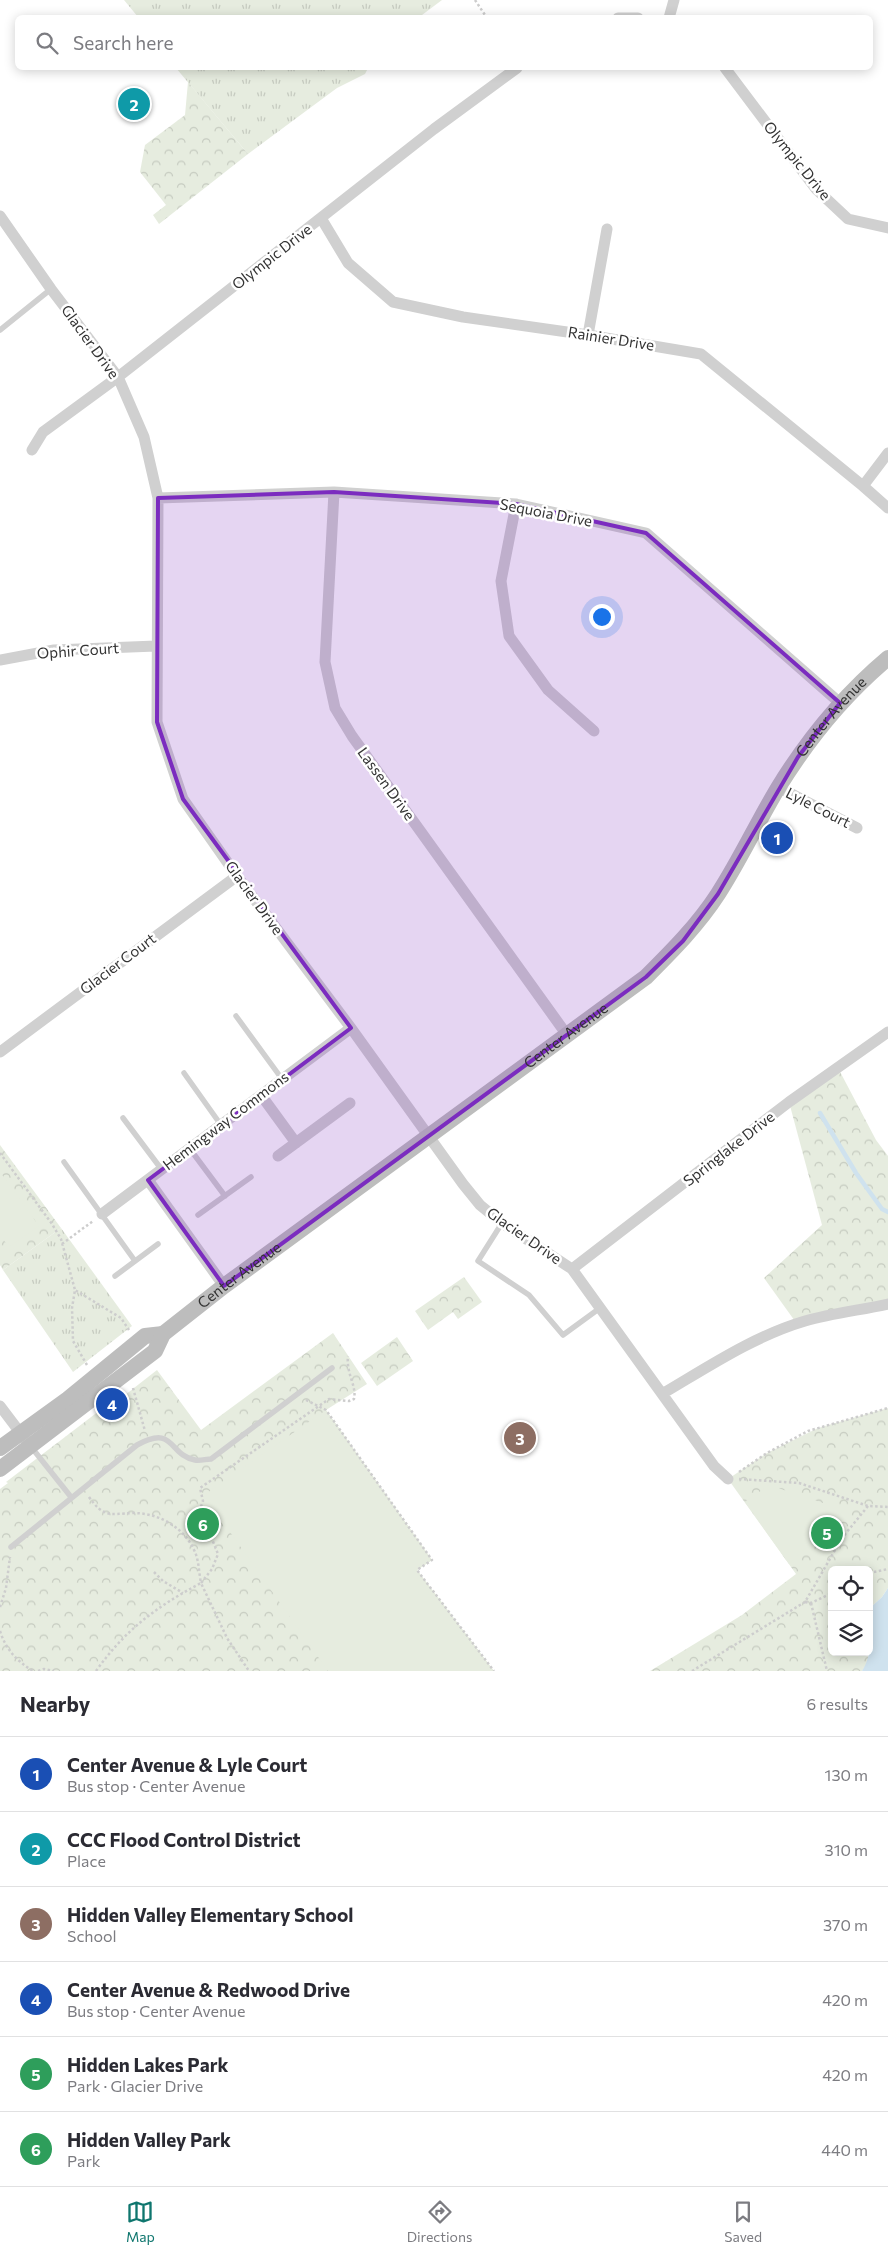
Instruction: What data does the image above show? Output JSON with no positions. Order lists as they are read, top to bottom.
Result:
{
  "streets": {
    "street": [
      "Olympic Drive",
      "Rainier Drive",
      "Glacier Drive",
      "Sequoia Drive",
      "Ophir Court",
      "Center Avenue",
      "Lassen Drive",
      "Lyle Court",
      "Glacier Court",
      "Hemingway Commons",
      "Springlake Drive"
    ]
  },
  "crossings": [
    ["Olympic Drive", "Rainier Drive"],
    ["Olympic Drive", "Glacier Drive"],
    ["Glacier Drive", "Sequoia Drive"],
    ["Glacier Drive", "Ophir Court"],
    ["Glacier Drive", "Center Avenue"],
    ["Glacier Drive", "Glacier Court"],
    ["Glacier Drive", "Hemingway Commons"],
    ["Glacier Drive", "Springlake Drive"],
    ["Sequoia Drive", "Center Avenue"],
    ["Sequoia Drive", "Lassen Drive"],
    ["Center Avenue", "Lassen Drive"],
    ["Center Avenue", "Lyle Court"]
  ],
  "page": {
    "search": "Search here",
    "pins": [
      "2",
      "1",
      "4",
      "3",
      "6",
      "5"
    ],
    "heading": ["Nearby", "6 results"],
    "list": [
      {
        "mark": "1",
        "name": "Center Avenue & Lyle Court",
        "note": "Bus stop · Center Avenue",
        "value": "130 m"
      },
      {
        "mark": "2",
        "name": "CCC Flood Control District",
        "note": "Place",
        "value": "310 m"
      },
      {
        "mark": "3",
        "name": "Hidden Valley Elementary School",
        "note": "School",
        "value": "370 m"
      },
      {
        "mark": "4",
        "name": "Center Avenue & Redwood Drive",
        "note": "Bus stop · Center Avenue",
        "value": "420 m"
      },
      {
        "mark": "5",
        "name": "Hidden Lakes Park",
        "note": "Park · Glacier Drive",
        "value": "420 m"
      },
      {
        "mark": "6",
        "name": "Hidden Valley Park",
        "note": "Park",
        "value": "440 m"
      }
    ],
    "nav": ["Map", "Directions", "Saved"]
  }
}
